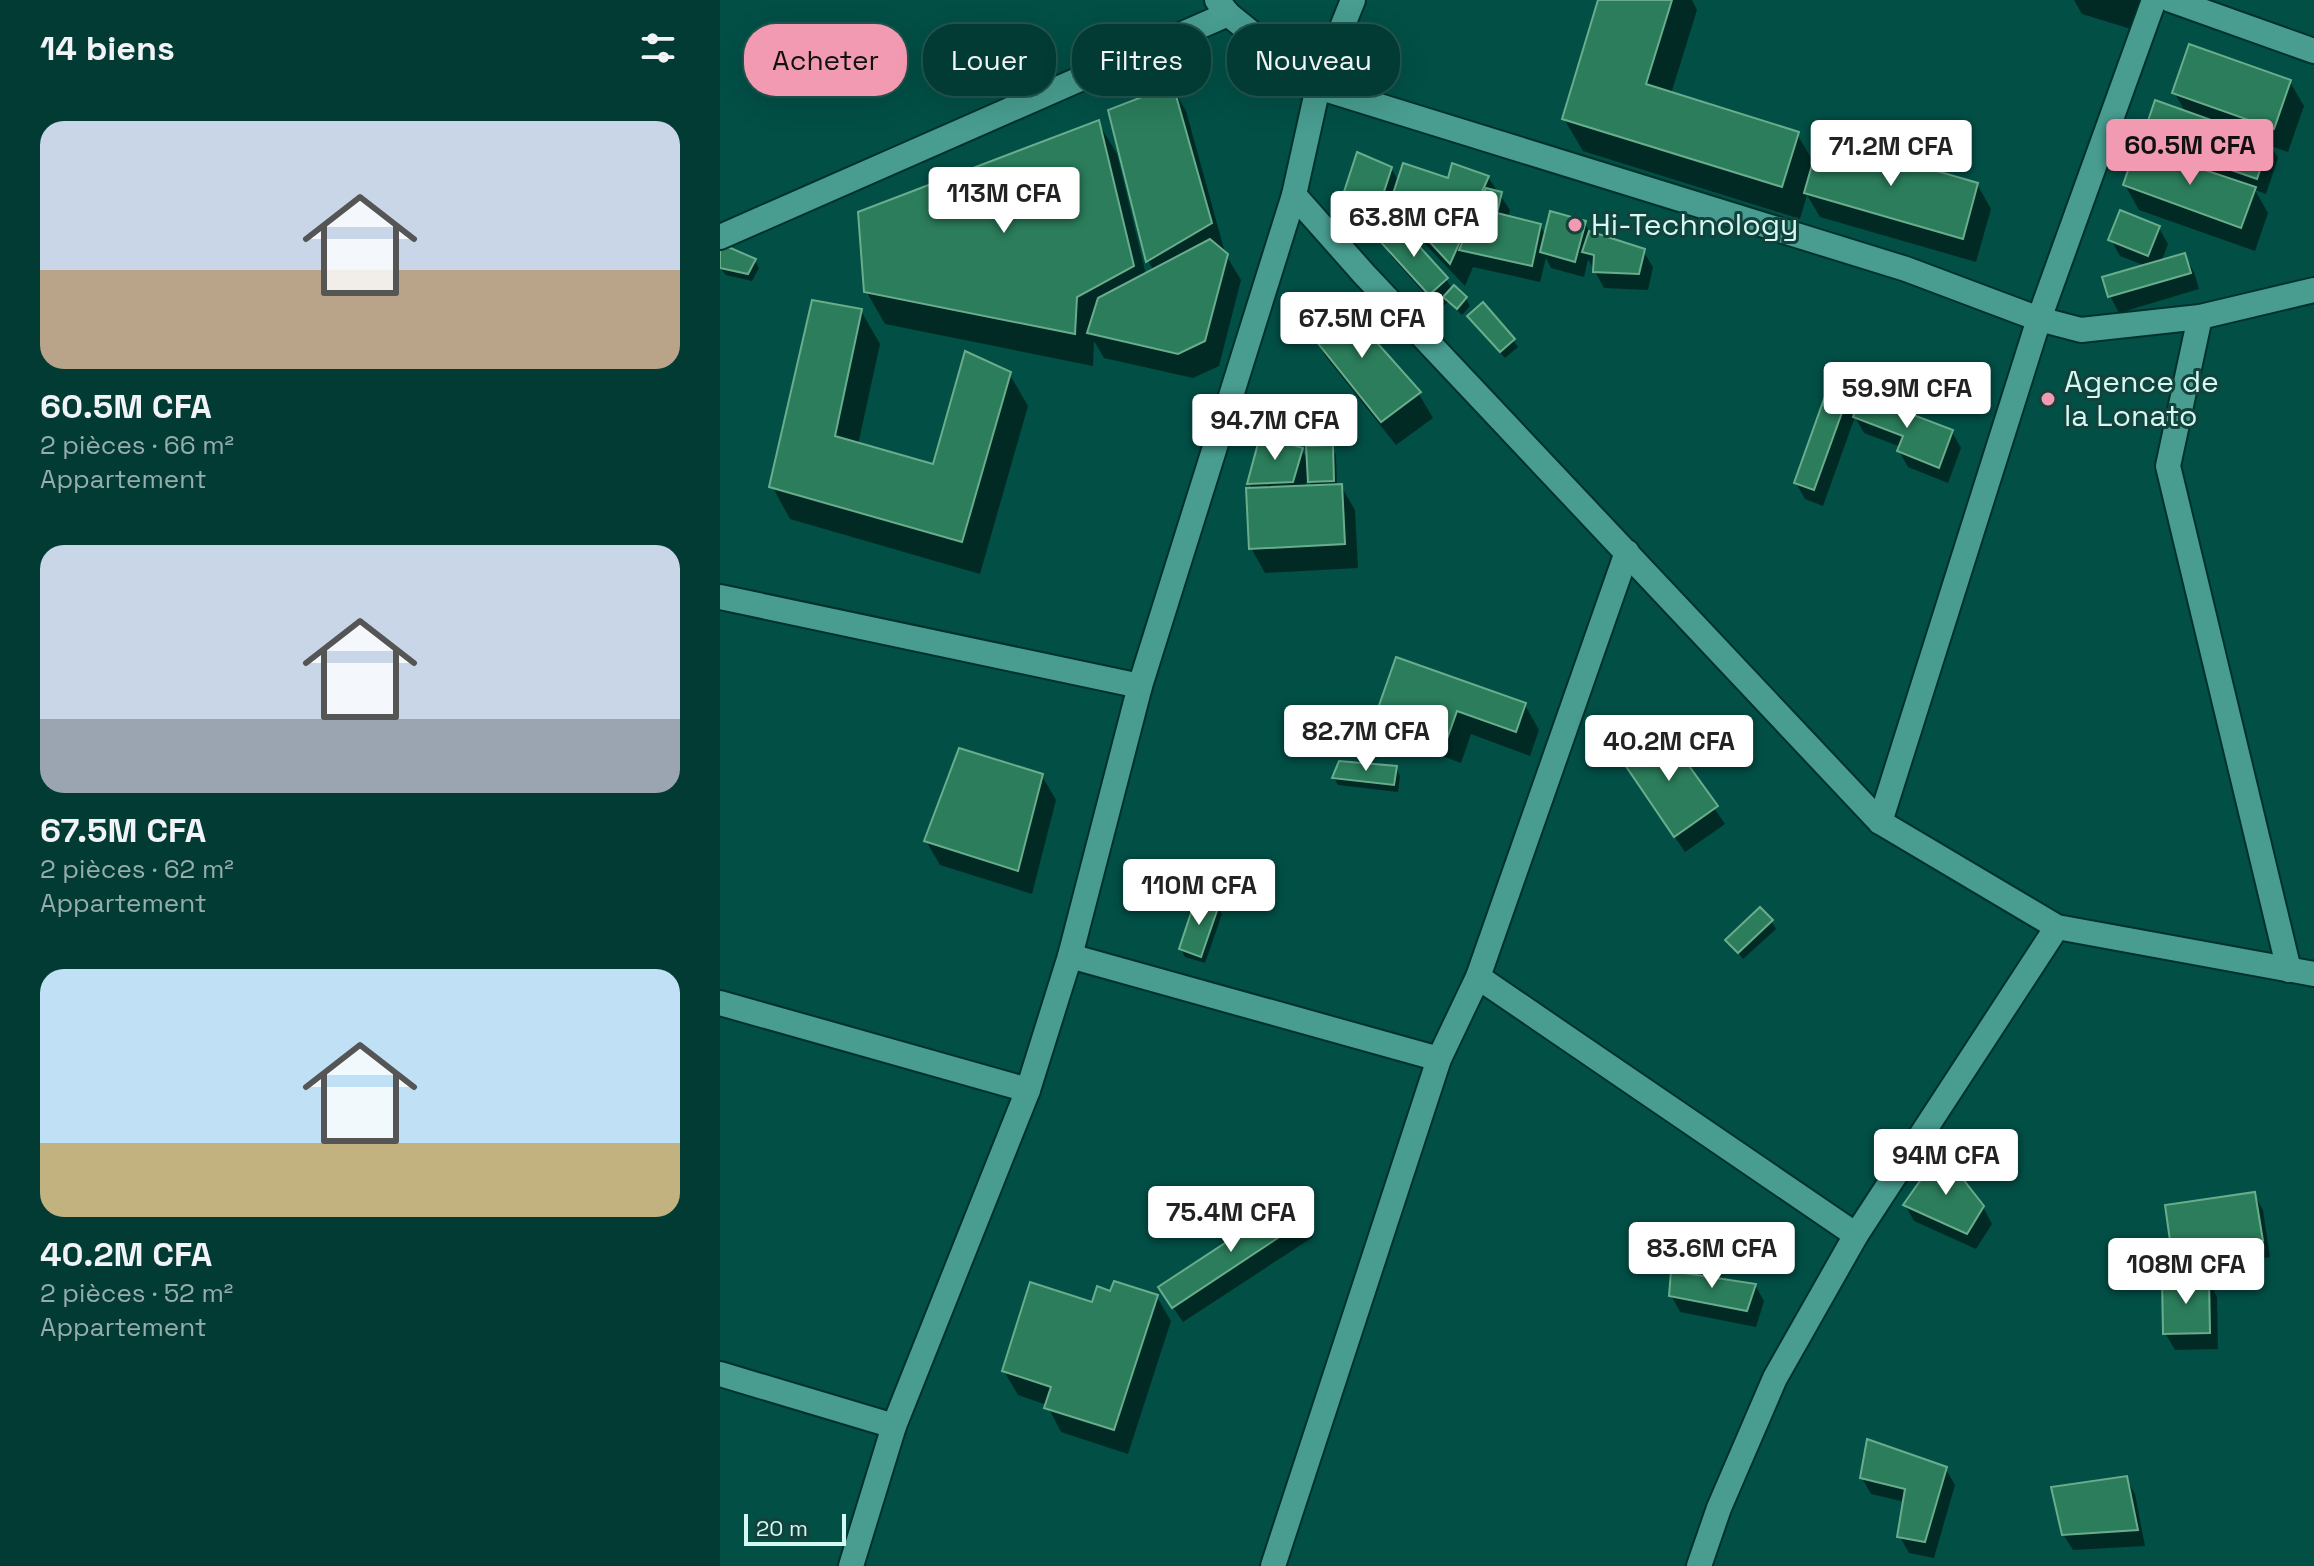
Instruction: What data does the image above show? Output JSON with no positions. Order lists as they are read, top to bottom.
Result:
{
  "places": ["Hi-Technology", "Agence de la Lonato"],
  "scale_bar": "20 m",
  "page": {
    "heading": "14 biens",
    "chip": [
      "Acheter",
      "Louer",
      "Filtres",
      "Nouveau"
    ],
    "list": [
      {
        "name": "60.5M CFA",
        "note": "2 pièces · 66 m² · Appartement"
      },
      {
        "name": "67.5M CFA",
        "note": "2 pièces · 62 m² · Appartement"
      },
      {
        "name": "40.2M CFA",
        "note": "2 pièces · 52 m² · Appartement"
      }
    ],
    "price": [
      "60.5M CFA",
      "71.2M CFA",
      "113M CFA",
      "63.8M CFA",
      "67.5M CFA",
      "59.9M CFA",
      "94.7M CFA",
      "82.7M CFA",
      "40.2M CFA",
      "110M CFA",
      "94M CFA",
      "75.4M CFA",
      "83.6M CFA",
      "108M CFA"
    ],
    "scale": "20 m"
  }
}
